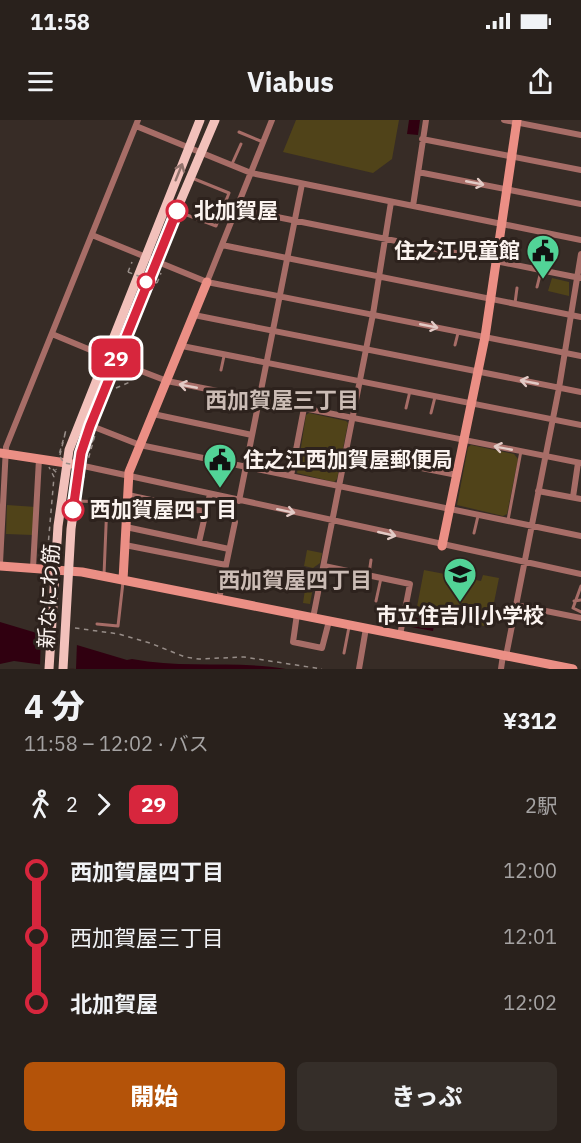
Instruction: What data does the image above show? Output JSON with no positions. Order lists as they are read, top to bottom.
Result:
{
  "streets": {
    "main road": ["新なにわ筋"]
  },
  "districts": ["西加賀屋三丁目", "西加賀屋四丁目"],
  "places": {
    "other": ["北加賀屋", "西加賀屋四丁目"],
    "public building": ["住之江児童館", "住之江西加賀屋郵便局"],
    "school or university": ["市立住吉川小学校"]
  },
  "lines": ["bus line 29"],
  "page": {
    "status": "11:58",
    "header": "Viabus",
    "on_map": "29",
    "heading": ["4 分", "11:58 – 12:02 · バス", "¥312"],
    "legs": ["2", "29", "2駅"],
    "list": [
      {
        "name": "西加賀屋四丁目",
        "value": "12:00"
      },
      {
        "name": "西加賀屋三丁目",
        "value": "12:01"
      },
      {
        "name": "北加賀屋",
        "value": "12:02"
      }
    ],
    "buttons": ["開始", "きっぷ"]
  }
}
